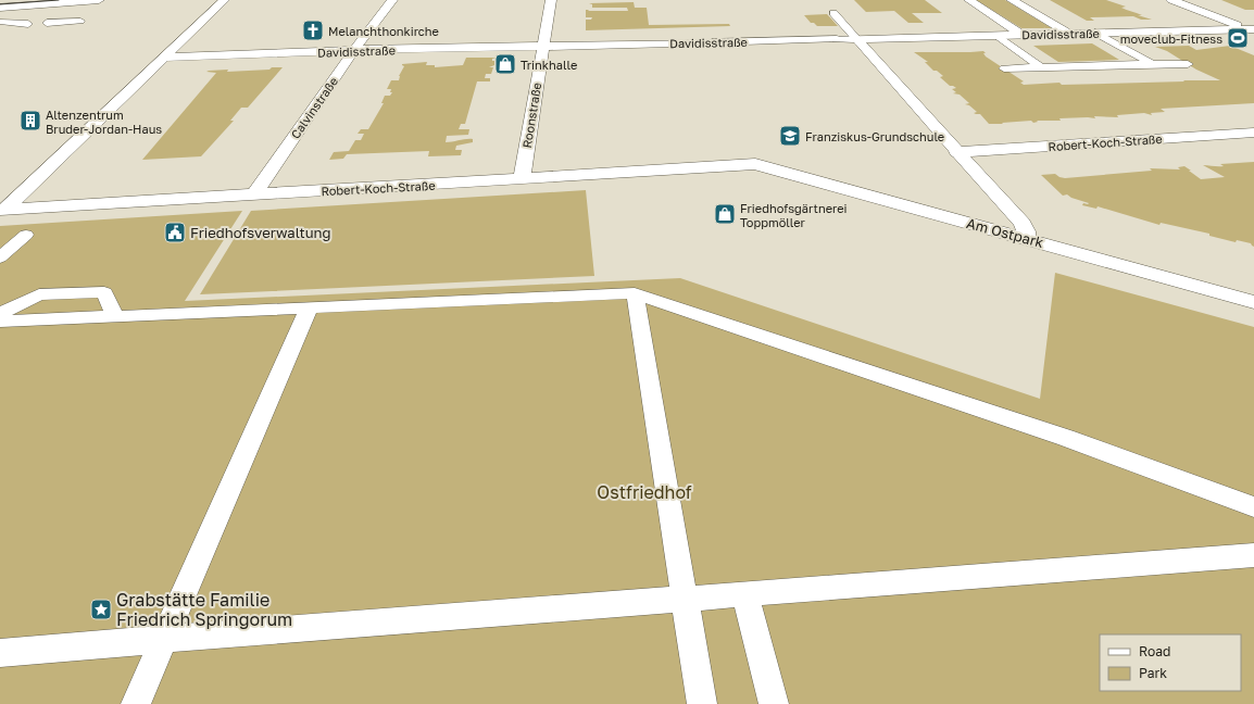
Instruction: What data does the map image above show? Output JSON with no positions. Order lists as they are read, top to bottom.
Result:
{
  "streets": {
    "street": [
      "Davidisstraße",
      "Calvinstraße",
      "Roonstraße",
      "Robert-Koch-Straße",
      "Am Ostpark"
    ]
  },
  "crossings": [
    ["Davidisstraße", "Calvinstraße"],
    ["Davidisstraße", "Roonstraße"],
    ["Calvinstraße", "Robert-Koch-Straße"],
    ["Roonstraße", "Robert-Koch-Straße"],
    ["Robert-Koch-Straße", "Am Ostpark"]
  ],
  "parks": ["Ostfriedhof"],
  "places": {
    "church": ["Melanchthonkirche"],
    "sports": ["moveclub-Fitness"],
    "shop": ["Trinkhalle", "Friedhofsgärtnerei Toppmöller"],
    "building": ["Altenzentrum Bruder-Jordan-Haus"],
    "school or university": ["Franziskus-Grundschule"],
    "public building": ["Friedhofsverwaltung"],
    "place": ["Grabstätte Familie Friedrich Springorum"]
  },
  "legend": ["Road", "Park"]
}
